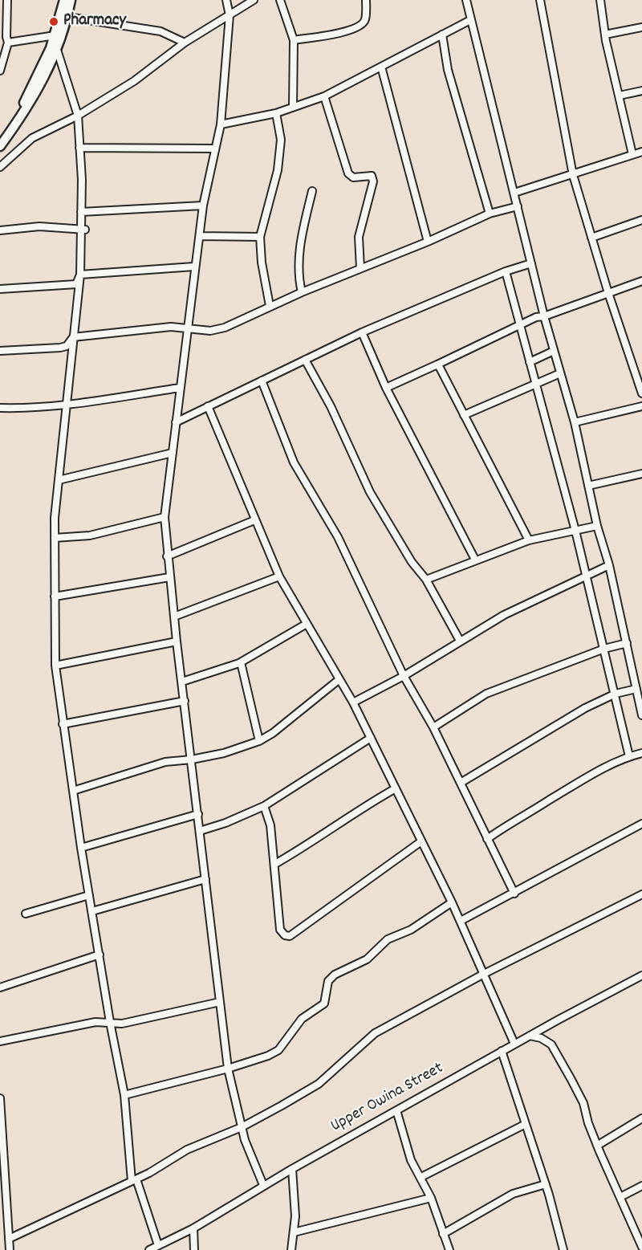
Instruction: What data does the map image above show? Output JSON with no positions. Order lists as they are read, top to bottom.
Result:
{
  "streets": {
    "street": ["Upper Owina Street"]
  },
  "places": ["Pharmacy"]
}
